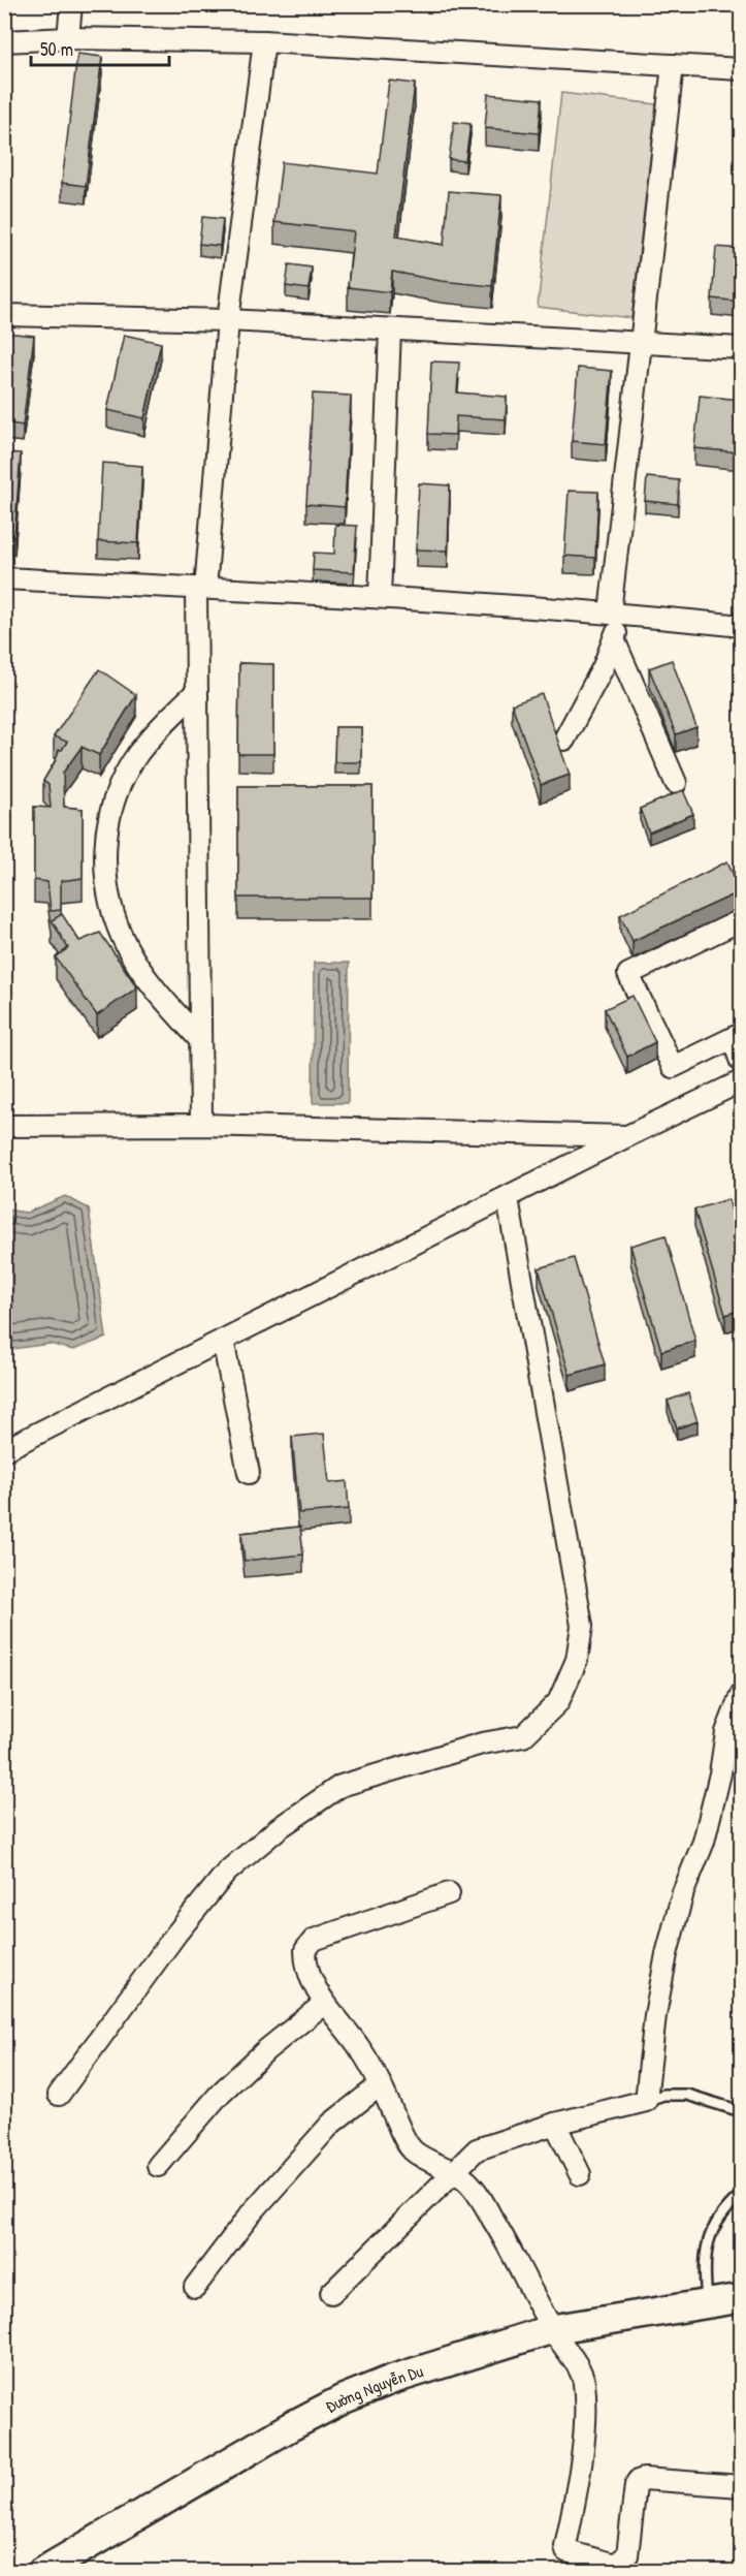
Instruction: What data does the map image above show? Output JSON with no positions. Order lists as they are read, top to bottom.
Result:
{
  "streets": {
    "main road": ["Đường Nguyễn Du"]
  },
  "scale_bar": "50 m"
}
